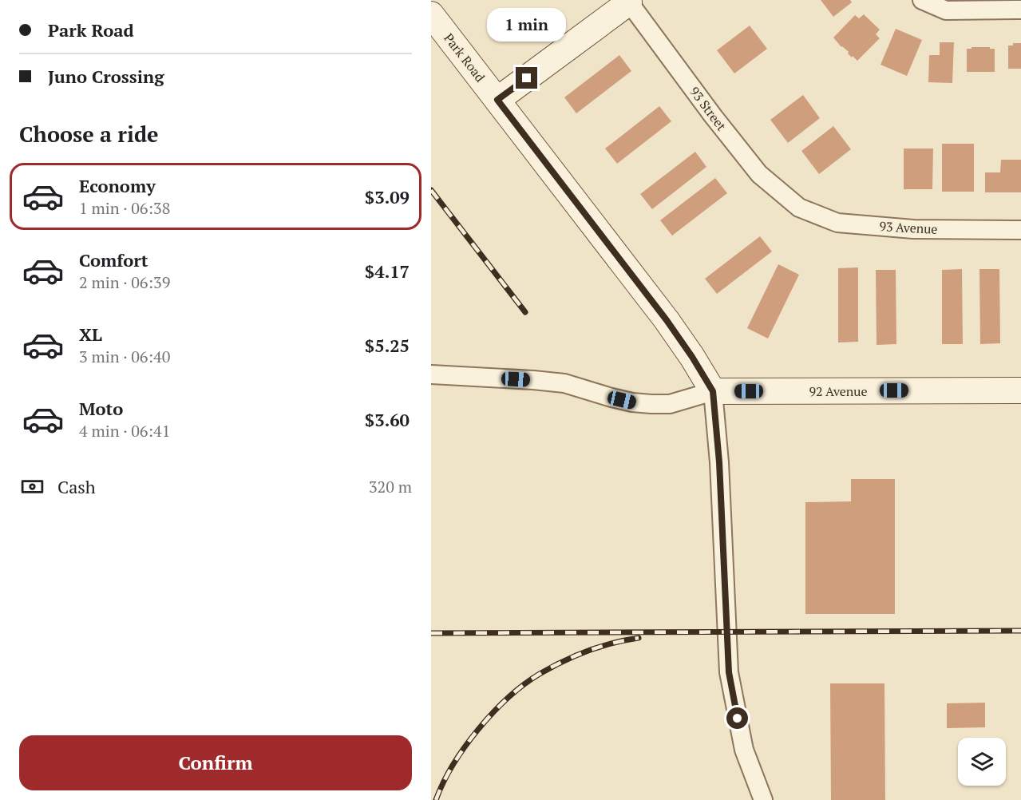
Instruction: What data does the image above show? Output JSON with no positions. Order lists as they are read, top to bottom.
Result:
{
  "streets": {
    "street": [
      "Park Road",
      "93 Street",
      "93 Avenue",
      "92 Avenue"
    ]
  },
  "crossings": [
    ["Park Road", "92 Avenue"],
    ["93 Street", "93 Avenue"]
  ],
  "page": {
    "banner": ["Park Road", "Juno Crossing"],
    "bubble": "1 min",
    "heading": "Choose a ride",
    "list": [
      {
        "name": "Economy",
        "note": "1 min · 06:38",
        "value": "$3.09"
      },
      {
        "name": "Comfort",
        "note": "2 min · 06:39",
        "value": "$4.17"
      },
      {
        "name": "XL",
        "note": "3 min · 06:40",
        "value": "$5.25"
      },
      {
        "name": "Moto",
        "note": "4 min · 06:41",
        "value": "$3.60"
      }
    ],
    "pay": ["Cash", "320 m"],
    "buttons": "Confirm"
  }
}
